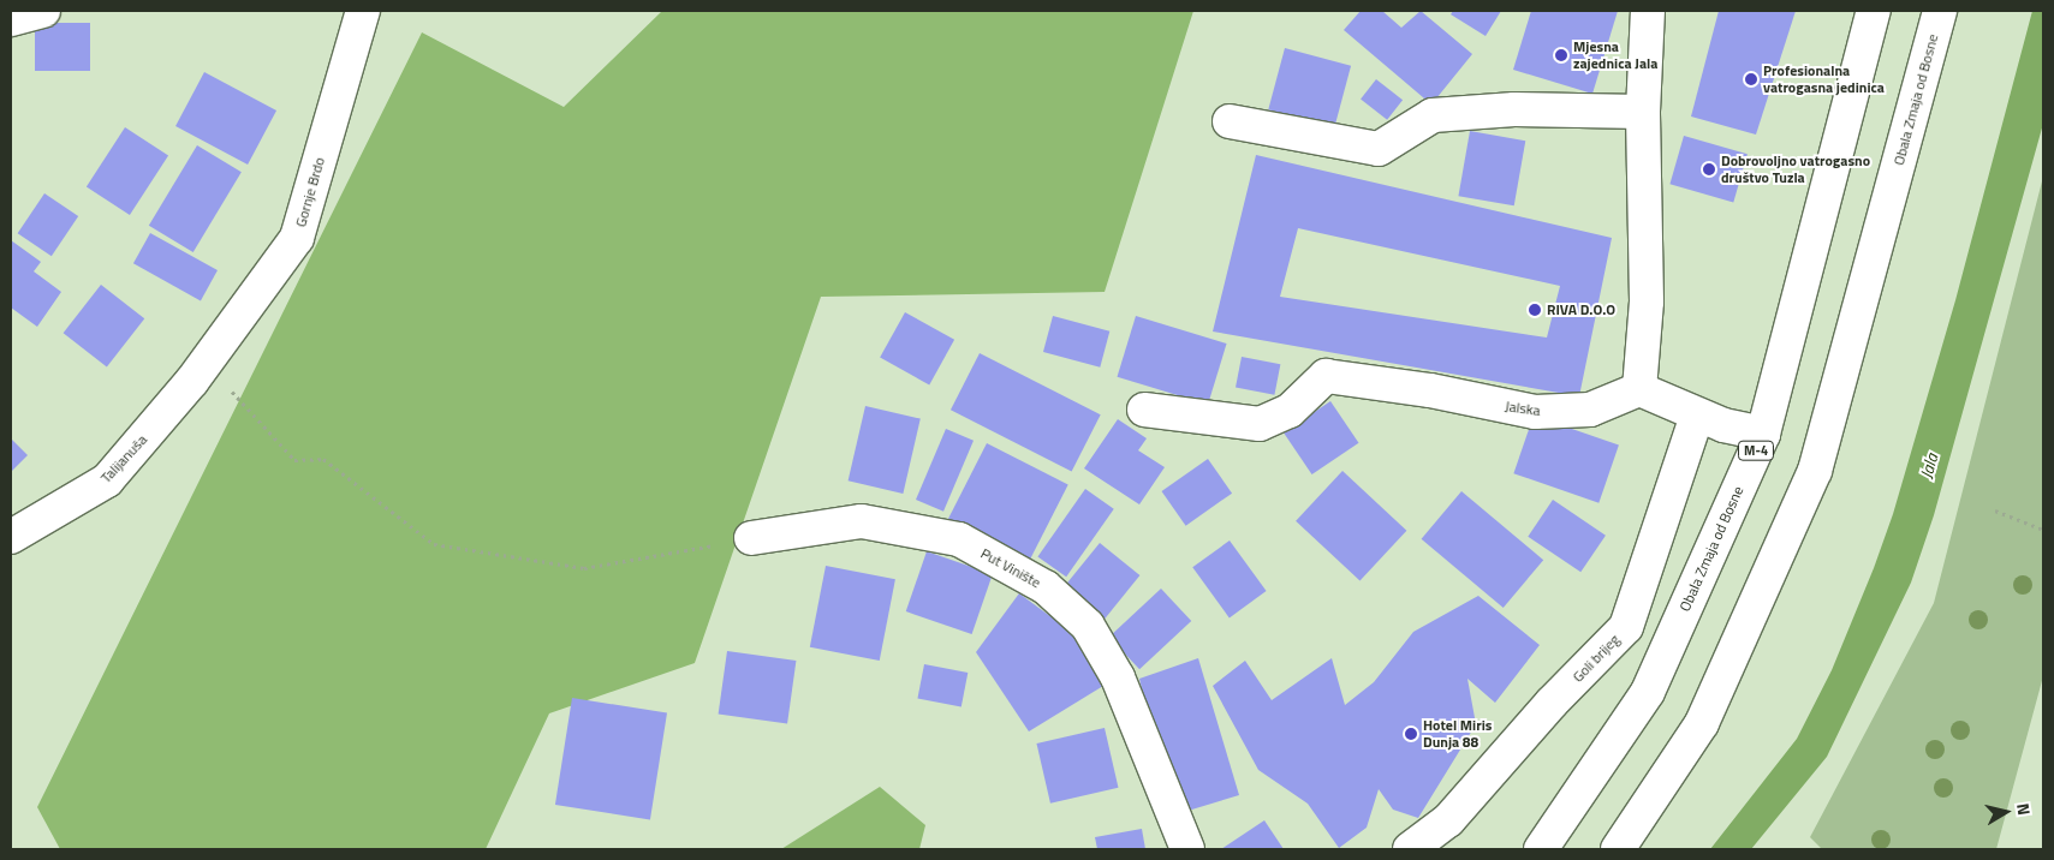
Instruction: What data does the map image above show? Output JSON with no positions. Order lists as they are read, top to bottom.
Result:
{
  "streets": {
    "street": [
      "Obala Zmaja od Bosne",
      "Gornje Brdo",
      "Jalska",
      "M-4",
      "Talijanuša",
      "Put Vinište",
      "Goli brijeg"
    ]
  },
  "crossings": [
    ["Gornje Brdo", "Talijanuša"]
  ],
  "water": ["Jala"],
  "places": [
    "Mjesna zajednica Jala",
    "Profesionalna vatrogasna jedinica",
    "Dobrovoljno vatrogasno društvo Tuzla",
    "RIVA D.O.O",
    "Hotel Miris Dunja 88"
  ],
  "north": "right"
}
